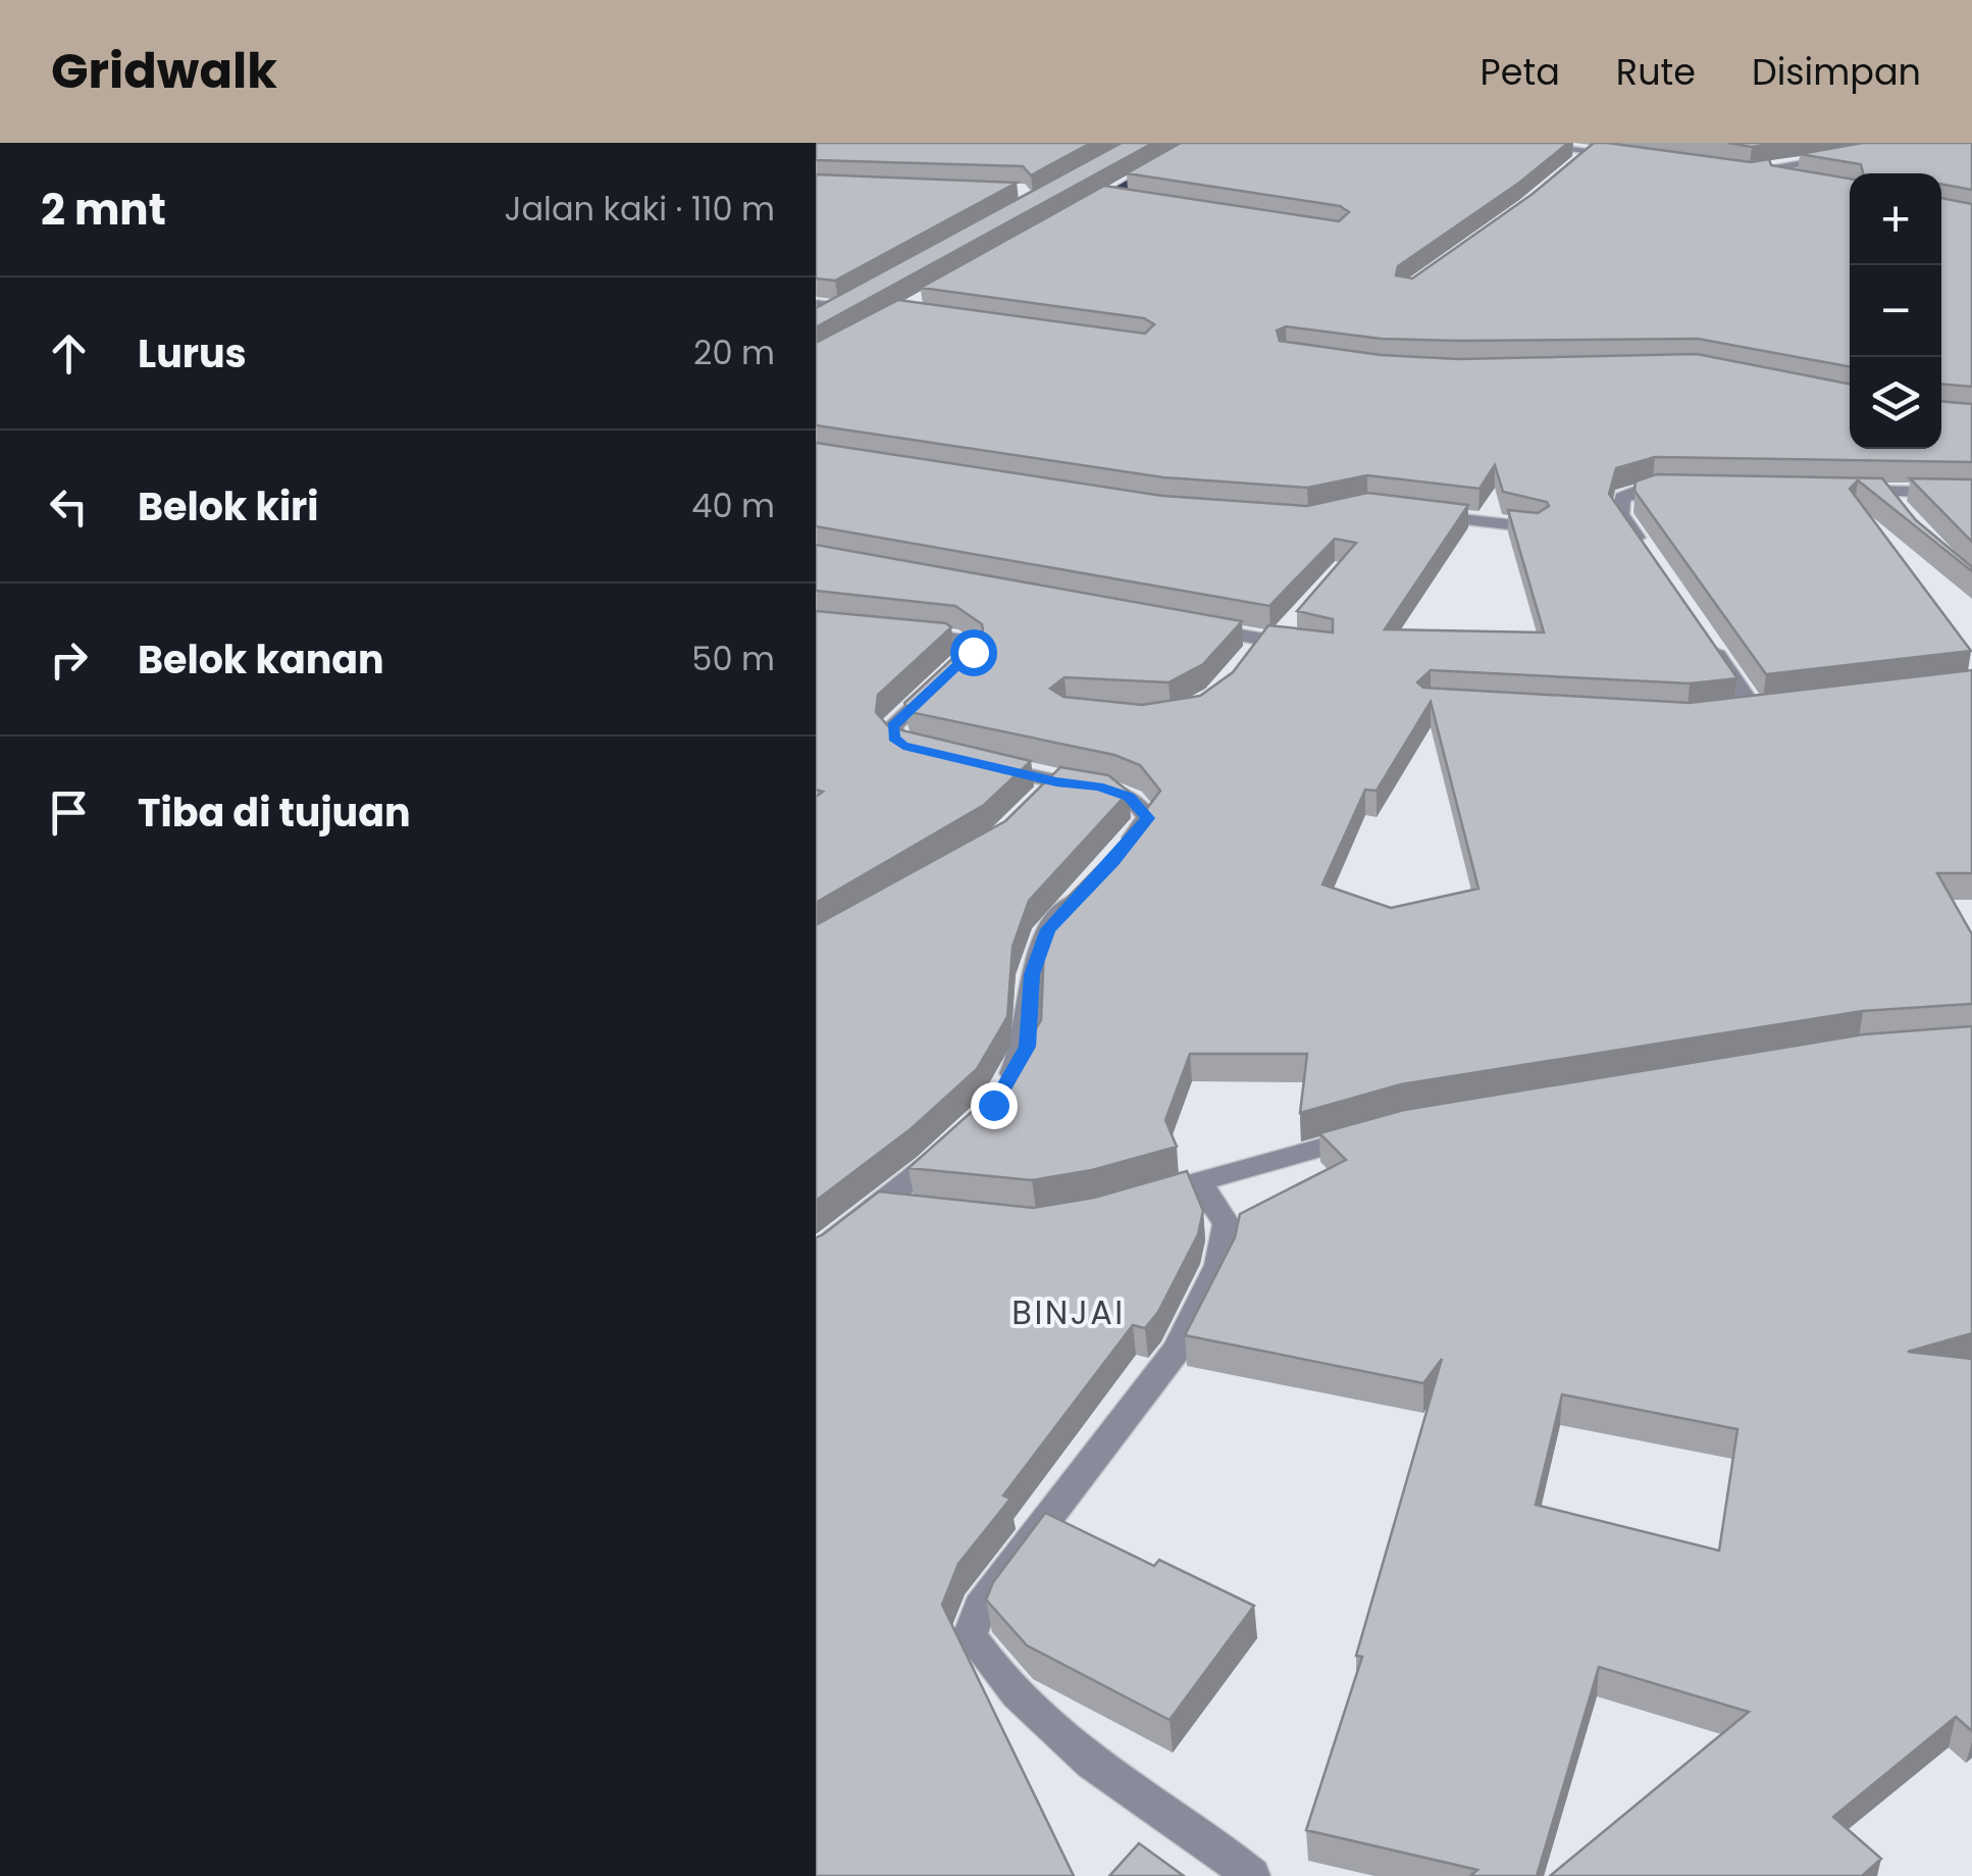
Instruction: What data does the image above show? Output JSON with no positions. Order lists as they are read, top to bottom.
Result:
{
  "districts": ["BINJAI"],
  "page": {
    "header": "Gridwalk",
    "nav": ["Peta", "Rute", "Disimpan"],
    "heading": ["2 mnt", "Jalan kaki · 110 m"],
    "map_buttons": ["+", "−"],
    "list": [
      ["Lurus", "20 m"],
      ["Belok kiri", "40 m"],
      ["Belok kanan", "50 m"],
      "Tiba di tujuan"
    ]
  }
}
